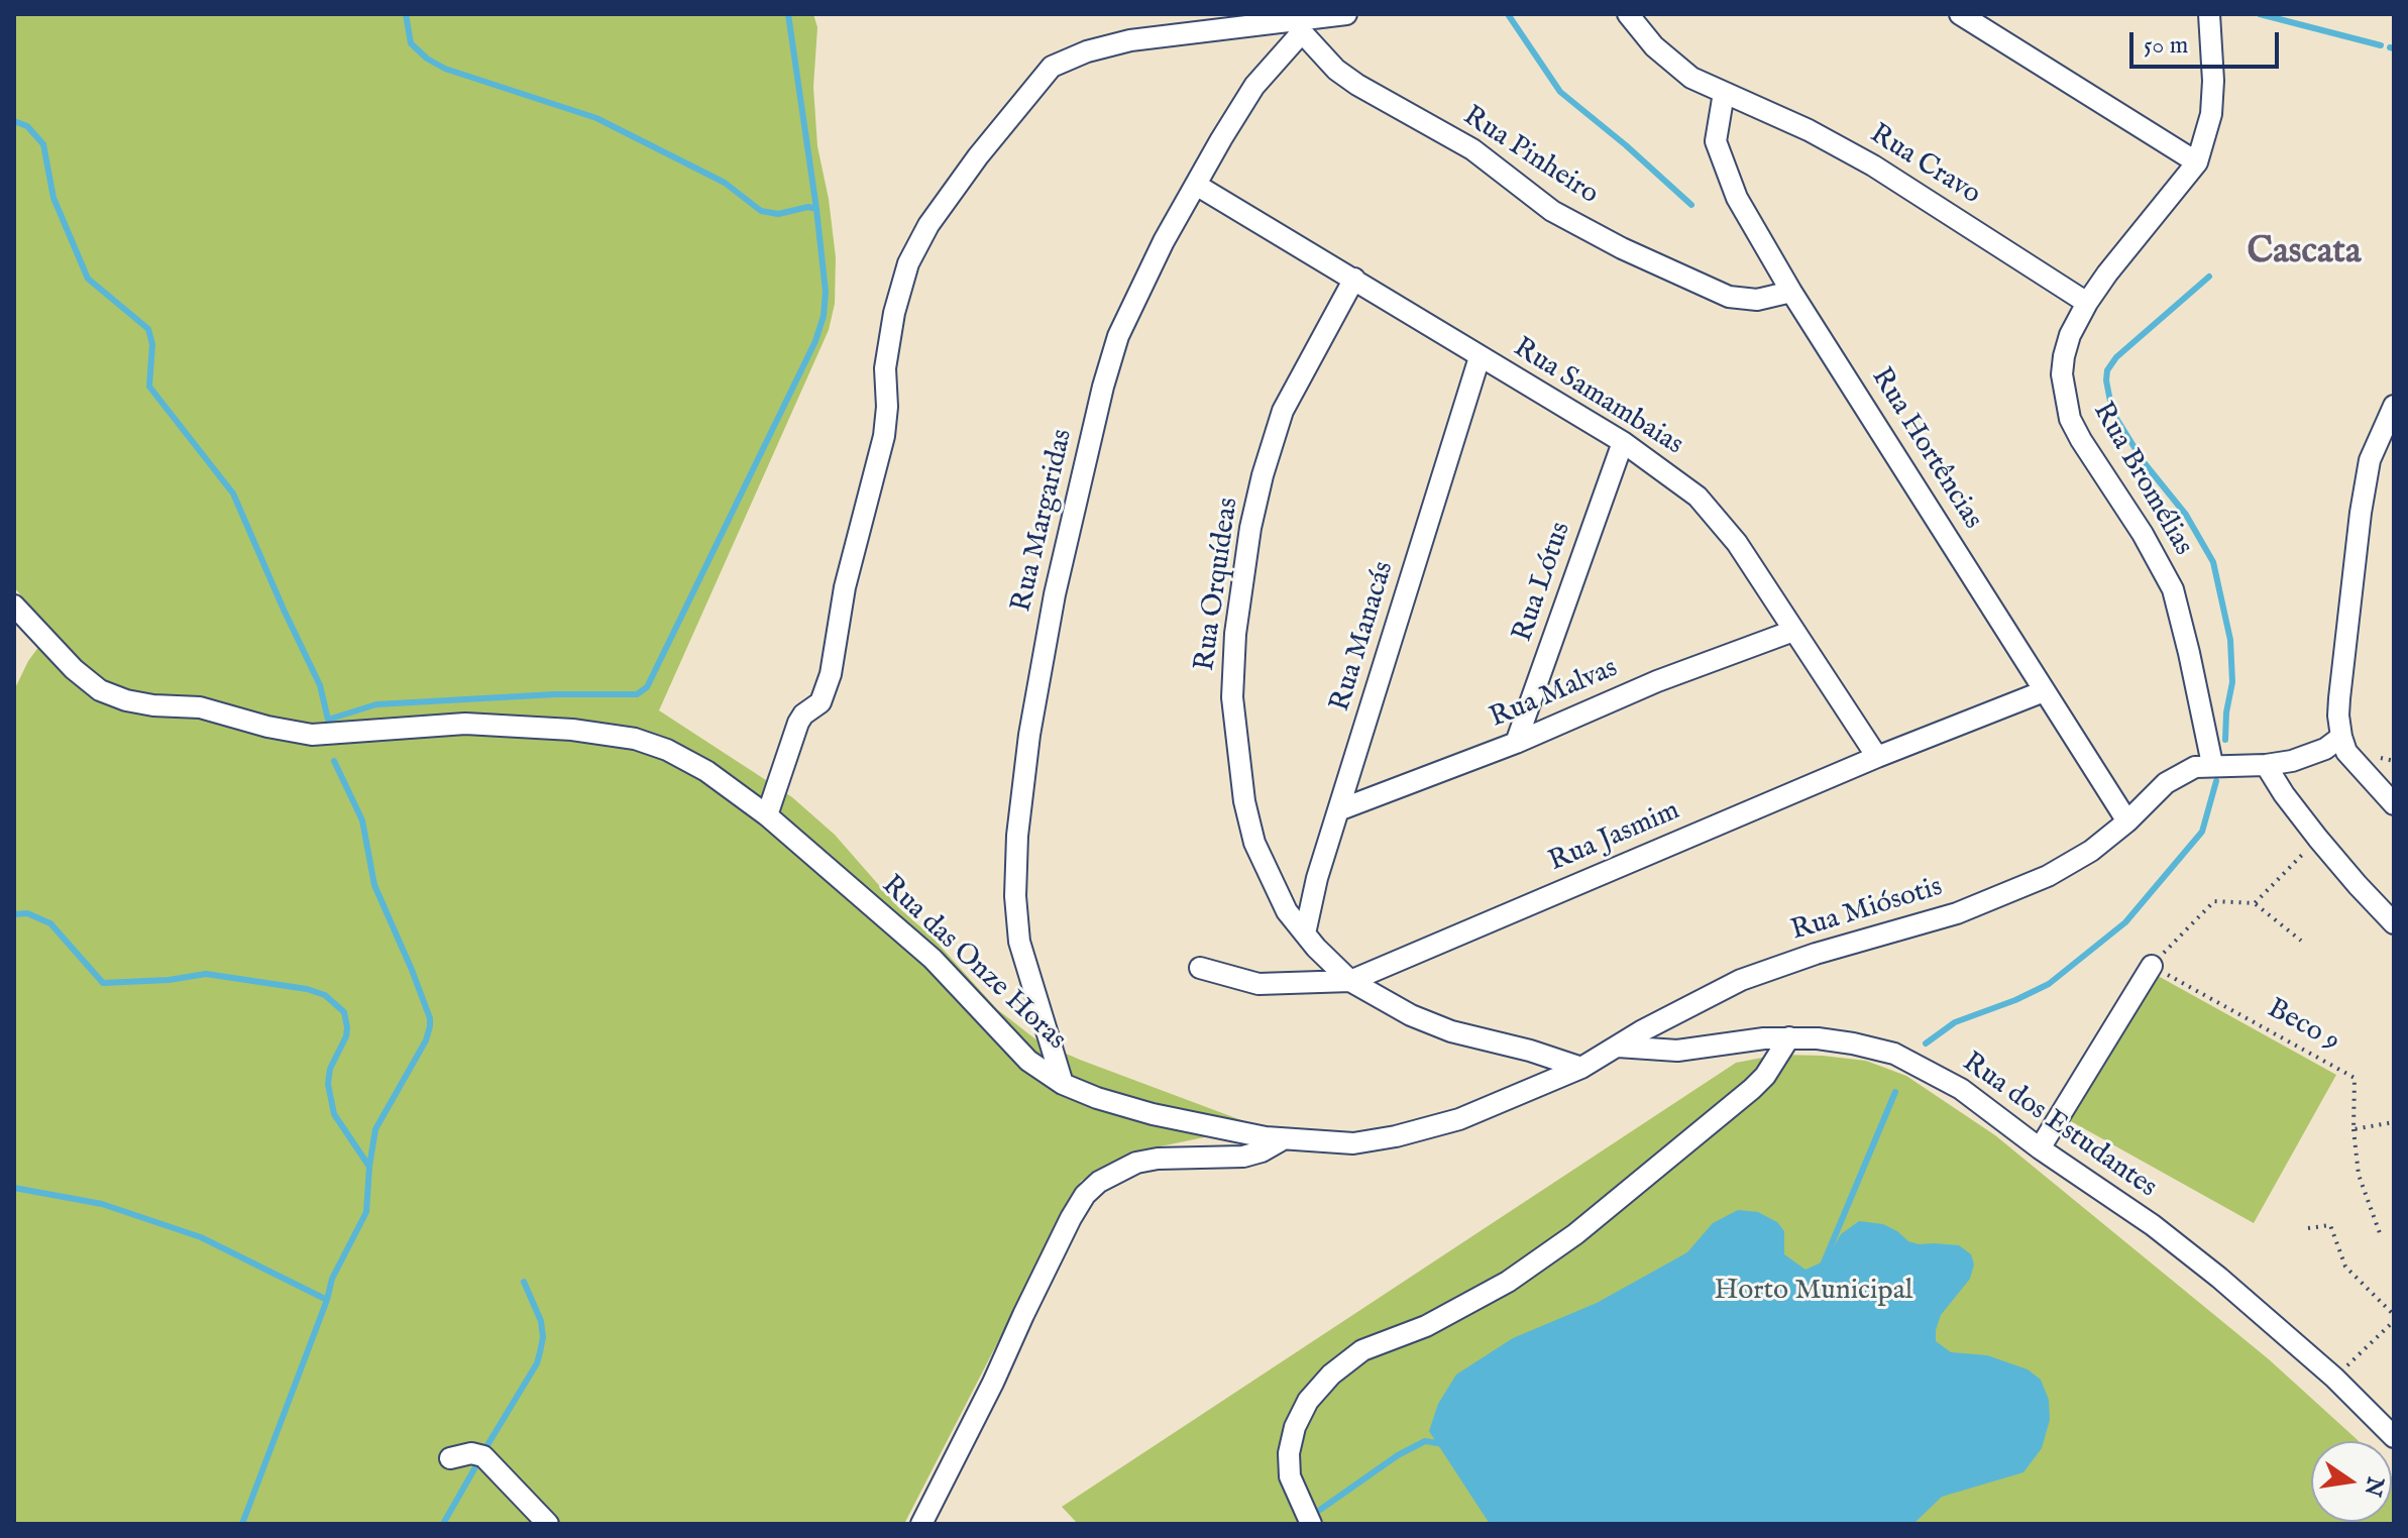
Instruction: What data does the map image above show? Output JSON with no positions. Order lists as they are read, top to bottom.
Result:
{
  "streets": {
    "street": [
      "Rua Pinheiro",
      "Rua Cravo",
      "Rua Samambaias",
      "Rua Hortências",
      "Rua Bromélias",
      "Rua Margaridas",
      "Rua Lótus",
      "Rua Orquídeas",
      "Rua Manacás",
      "Rua Malvas",
      "Rua Jasmim",
      "Rua Miósotis",
      "Rua das Onze Horas",
      "Rua dos Estudantes"
    ],
    "path": ["Beco 9"]
  },
  "crossings": [
    ["Rua Pinheiro", "Rua Hortências"],
    ["Rua Pinheiro", "Rua Margaridas"],
    ["Rua Cravo", "Rua Hortências"],
    ["Rua Cravo", "Rua Bromélias"],
    ["Rua Samambaias", "Rua Margaridas"],
    ["Rua Samambaias", "Rua Lótus"],
    ["Rua Samambaias", "Rua Orquídeas"],
    ["Rua Samambaias", "Rua Manacás"],
    ["Rua Samambaias", "Rua Malvas"],
    ["Rua Samambaias", "Rua Jasmim"],
    ["Rua Hortências", "Rua Jasmim"],
    ["Rua Hortências", "Rua Miósotis"],
    ["Rua Margaridas", "Rua das Onze Horas"],
    ["Rua Lótus", "Rua Malvas"],
    ["Rua Orquídeas", "Rua Manacás"],
    ["Rua Orquídeas", "Rua Jasmim"],
    ["Rua Orquídeas", "Rua das Onze Horas"],
    ["Rua Manacás", "Rua Malvas"],
    ["Rua Miósotis", "Rua dos Estudantes"]
  ],
  "districts": ["Cascata"],
  "parks": ["Horto Municipal"],
  "scale_bar": "50 m",
  "north": "right"
}
